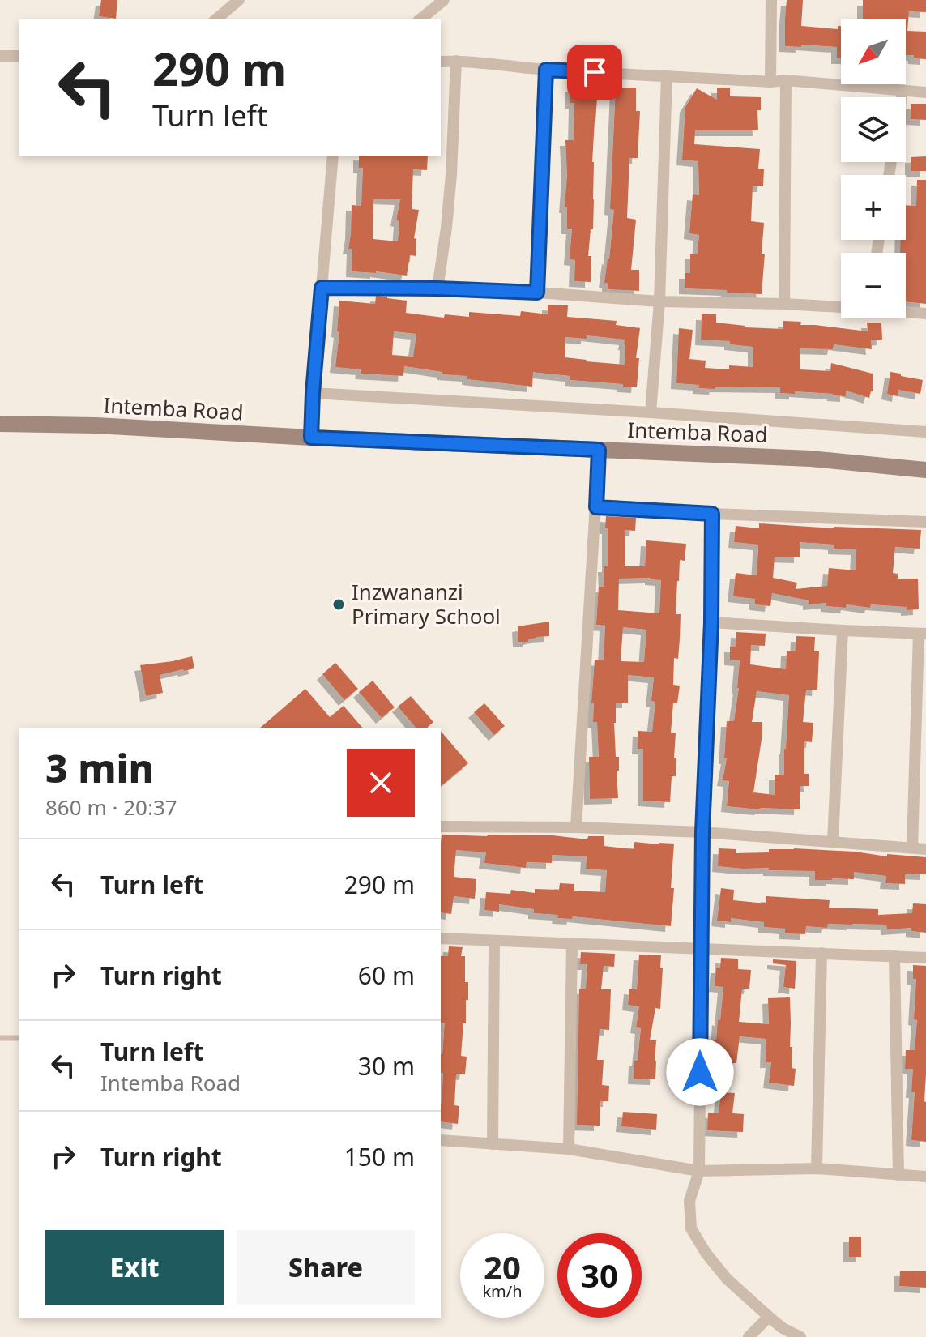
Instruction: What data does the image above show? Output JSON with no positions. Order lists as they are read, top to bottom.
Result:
{
  "streets": {
    "street": ["Intemba Road"]
  },
  "places": ["Inzwananzi Primary School"],
  "north": "bottom left",
  "page": {
    "map_buttons": ["+", "−"],
    "turn": ["290 m", "Turn left"],
    "heading": ["3 min", "860 m · 20:37"],
    "list": [
      {
        "name": "Turn left",
        "value": "290 m"
      },
      {
        "name": "Turn right",
        "value": "60 m"
      },
      {
        "name": "Turn left",
        "note": "Intemba Road",
        "value": "30 m"
      },
      {
        "name": "Turn right",
        "value": "150 m"
      }
    ],
    "buttons": ["Exit", "Share"],
    "speed": "20 km/h",
    "limit": "30"
  }
}
